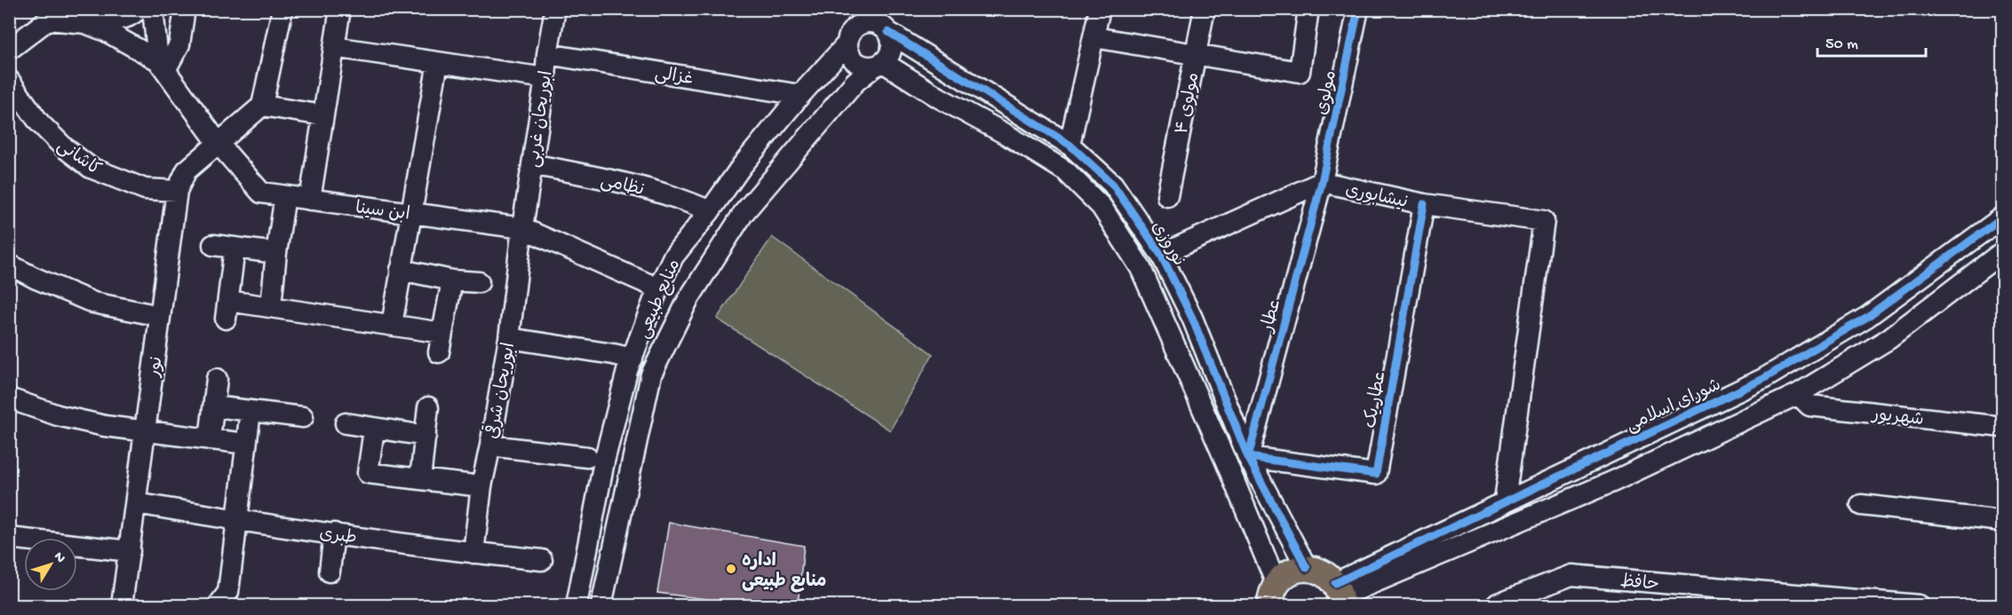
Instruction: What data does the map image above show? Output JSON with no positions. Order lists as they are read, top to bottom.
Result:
{
  "streets": {
    "street": [
      "غزالی",
      "مولوی",
      "مولوی ۴",
      "ابوریحان غربی",
      "کاشانی",
      "نظامی",
      "نیشابوری",
      "ابن سینا",
      "نوروزی",
      "منابع طبیعی",
      "عطار",
      "نور",
      "ابوریحان شرقی",
      "عطار یک",
      "شورای اسلامی",
      "شهریور",
      "طبری",
      "حافظ"
    ]
  },
  "crossings": [
    ["غزالی", "ابوریحان غربی"],
    ["غزالی", "منابع طبیعی"],
    ["مولوی", "نیشابوری"],
    ["مولوی", "عطار"],
    ["ابوریحان غربی", "نظامی"],
    ["ابوریحان غربی", "ابن سینا"],
    ["ابوریحان غربی", "ابوریحان شرقی"],
    ["کاشانی", "نور"],
    ["نظامی", "منابع طبیعی"],
    ["نیشابوری", "نوروزی"],
    ["نیشابوری", "عطار"],
    ["نیشابوری", "عطار یک"],
    ["نیشابوری", "شورای اسلامی"],
    ["ابن سینا", "منابع طبیعی"],
    ["ابن سینا", "نور"],
    ["ابن سینا", "ابوریحان شرقی"],
    ["نوروزی", "منابع طبیعی"],
    ["نوروزی", "عطار"],
    ["نوروزی", "عطار یک"],
    ["عطار", "عطار یک"],
    ["نور", "طبری"],
    ["ابوریحان شرقی", "طبری"]
  ],
  "places": ["اداره منابع طبیعی"],
  "scale_bar": "50 m",
  "north": "top right"
}
